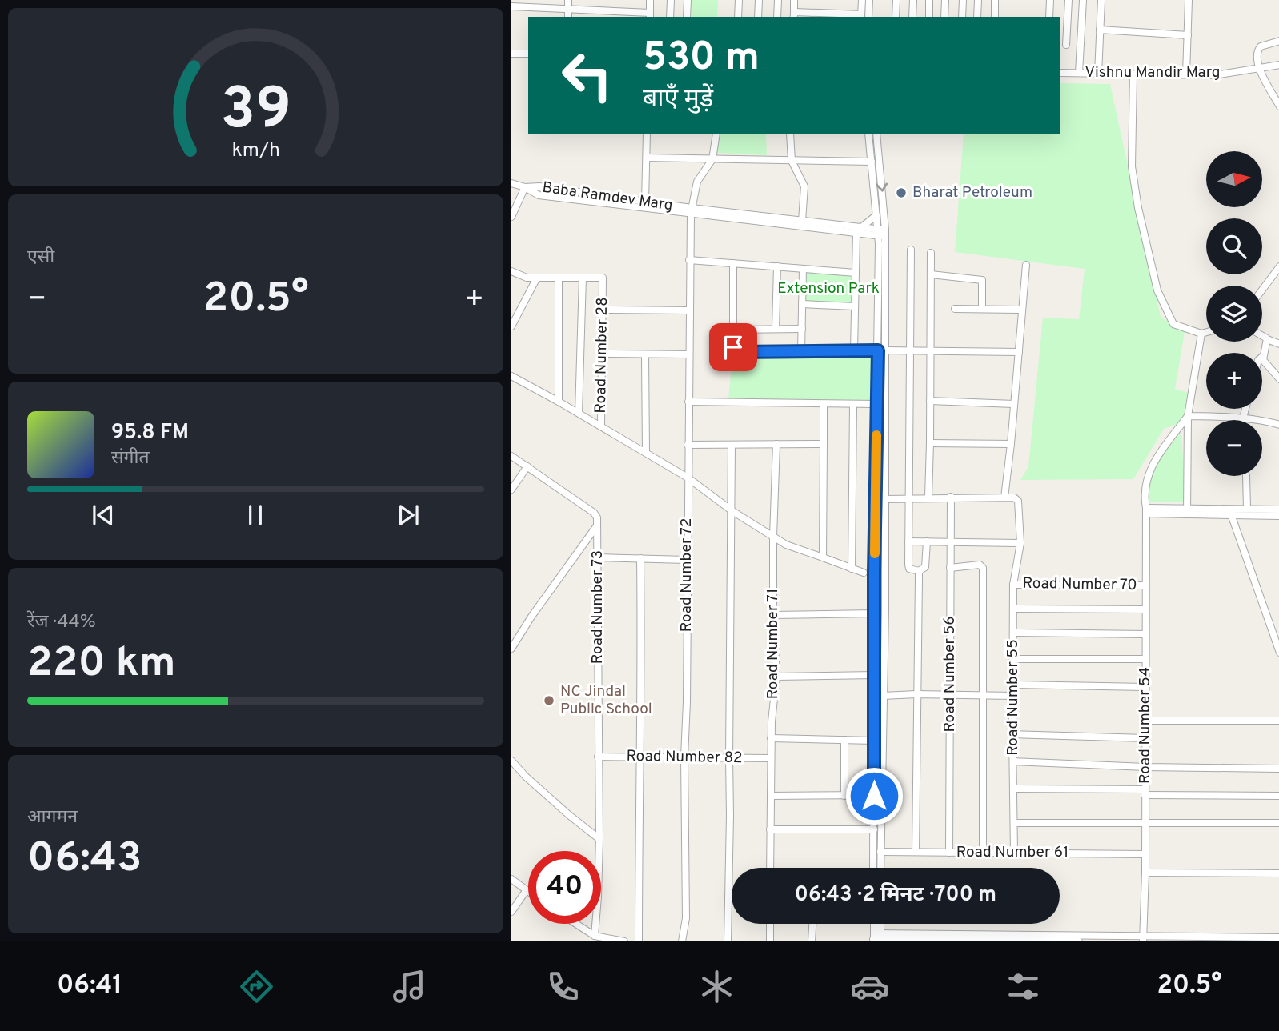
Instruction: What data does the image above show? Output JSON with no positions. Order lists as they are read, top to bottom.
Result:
{
  "streets": {
    "street": [
      "Vishnu Mandir Marg",
      "Baba Ramdev Marg",
      "Road Number 28",
      "Road Number 72",
      "Road Number 70",
      "Road Number 73",
      "Road Number 71",
      "Road Number 56",
      "Road Number 55",
      "Road Number 54",
      "Road Number 82",
      "Road Number 61"
    ]
  },
  "crossings": [
    ["Baba Ramdev Marg", "Road Number 72"],
    ["Road Number 72", "Road Number 82"],
    ["Road Number 70", "Road Number 55"],
    ["Road Number 70", "Road Number 54"],
    ["Road Number 73", "Road Number 82"],
    ["Road Number 71", "Road Number 82"],
    ["Road Number 56", "Road Number 61"],
    ["Road Number 55", "Road Number 61"],
    ["Road Number 54", "Road Number 61"]
  ],
  "parks": ["Extension Park"],
  "places": ["Bharat Petroleum", "NC Jindal Public School"],
  "north": "right",
  "page": {
    "turn": ["530 m", "बाएँ मुड़ें"],
    "map_buttons": ["+", "−"],
    "tile": [
      "एसी",
      ["रेंज · 44%", "220 km"],
      ["आगमन", "06:43"]
    ],
    "heat": ["−", "20.5°", "+"],
    "song": ["95.8 FM", "संगीत"],
    "limit": "40",
    "trip": "06:43 · 2 मिनट · 700 m",
    "tabs": ["06:41", "20.5°"],
    "gauge": ["39", "km/h"]
  }
}
